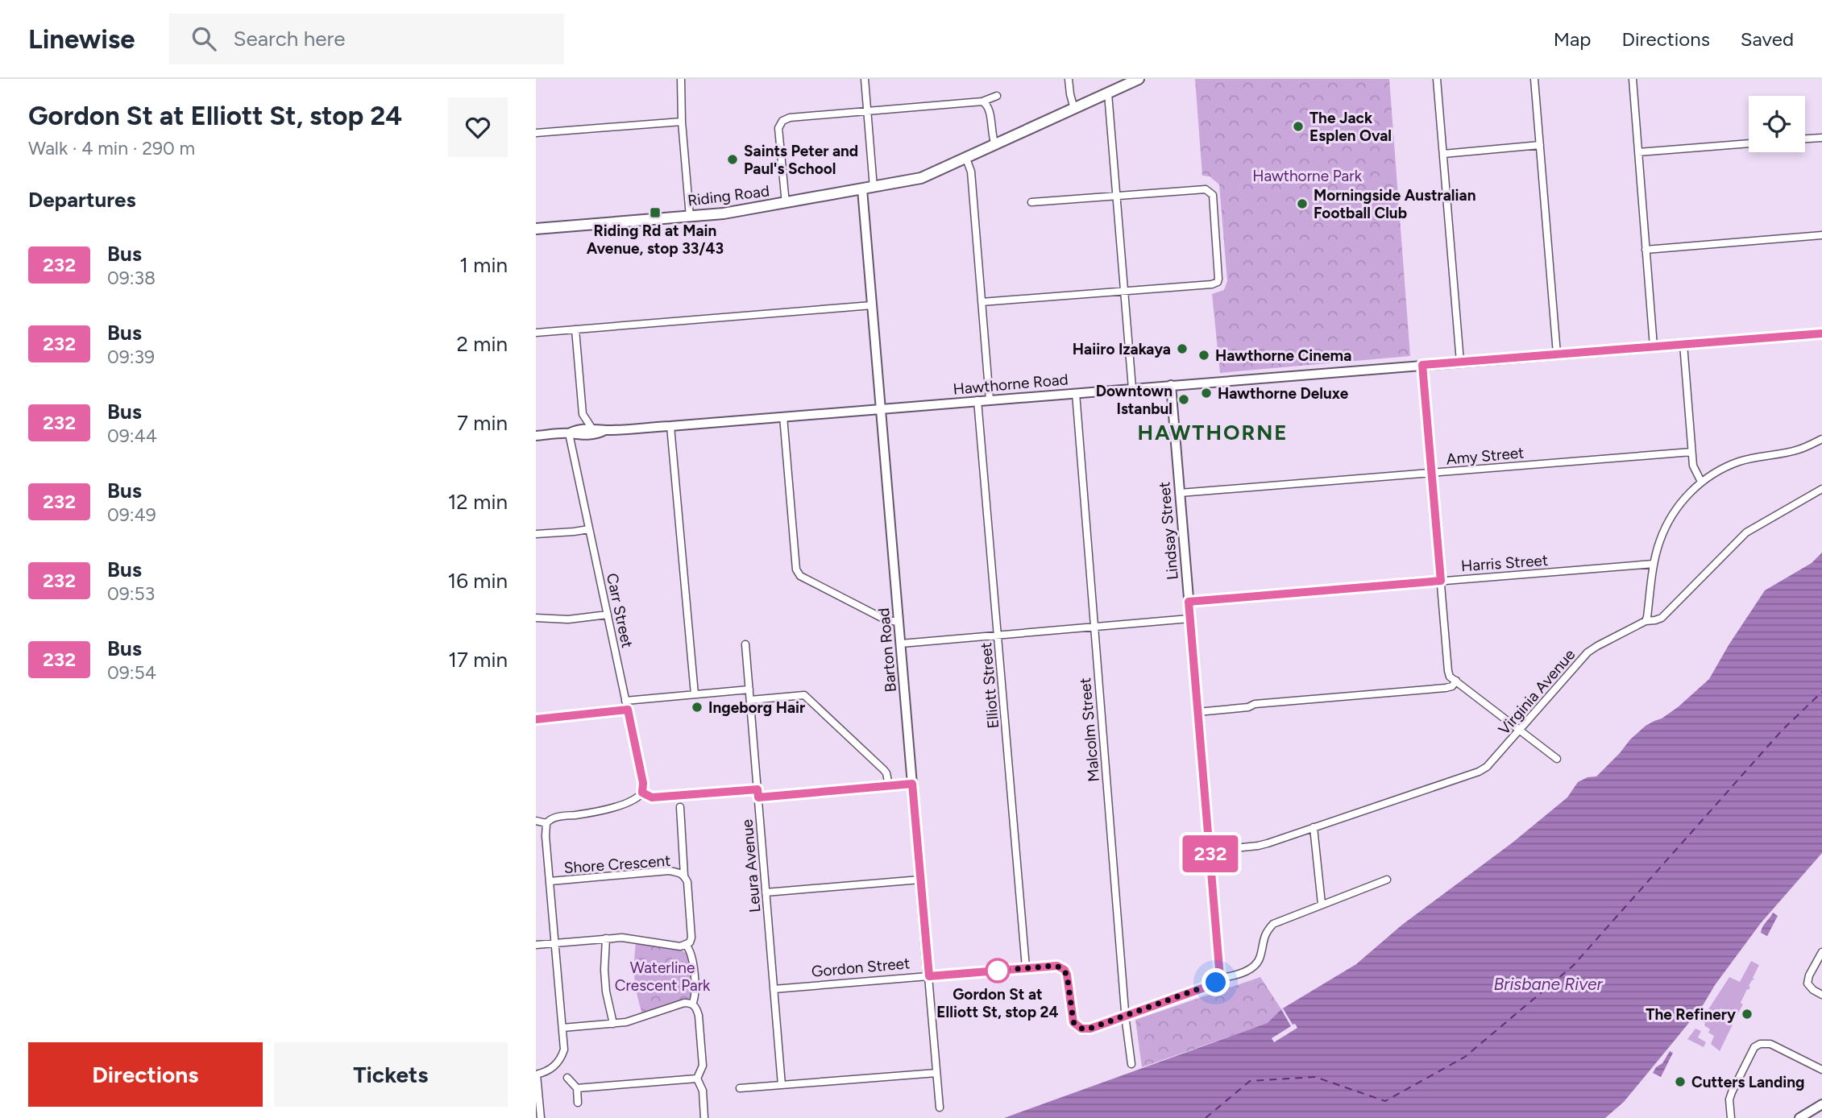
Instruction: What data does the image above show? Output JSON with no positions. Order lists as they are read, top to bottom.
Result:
{
  "streets": {
    "main road": ["Riding Road"],
    "street": [
      "Hawthorne Road",
      "Amy Street",
      "Lindsay Street",
      "Harris Street",
      "Carr Street",
      "Barton Road",
      "Elliott Street",
      "Virginia Avenue",
      "Malcolm Street",
      "Shore Crescent",
      "Leura Avenue",
      "Gordon Street"
    ]
  },
  "crossings": [
    ["Riding Road", "Barton Road"],
    ["Hawthorne Road", "Lindsay Street"],
    ["Hawthorne Road", "Carr Street"],
    ["Hawthorne Road", "Barton Road"],
    ["Hawthorne Road", "Elliott Street"],
    ["Hawthorne Road", "Malcolm Street"],
    ["Amy Street", "Lindsay Street"],
    ["Lindsay Street", "Harris Street"],
    ["Lindsay Street", "Virginia Avenue"],
    ["Lindsay Street", "Gordon Street"],
    ["Barton Road", "Gordon Street"],
    ["Elliott Street", "Gordon Street"],
    ["Malcolm Street", "Gordon Street"],
    ["Leura Avenue", "Gordon Street"]
  ],
  "districts": ["HAWTHORNE"],
  "water": ["Brisbane River"],
  "parks": ["Hawthorne Park", "Waterline Crescent Park"],
  "places": {
    "other": [
      "The Jack Esplen Oval",
      "Saints Peter and Paul's School",
      "Morningside Australian Football Club",
      "Haiiro Izakaya",
      "Hawthorne Cinema",
      "Hawthorne Deluxe",
      "Downtown Istanbul",
      "Ingeborg Hair",
      "Gordon St at Elliott St, stop 24",
      "The Refinery",
      "Cutters Landing"
    ],
    "transit": ["Riding Rd at Main Avenue, stop 33/43"]
  },
  "lines": ["bus line 232"],
  "page": {
    "header": "Linewise",
    "search": "Search here",
    "nav": ["Map", "Directions", "Saved"],
    "heading": [
      ["Gordon St at Elliott St, stop 24", "Walk · 4 min · 290 m"],
      "Departures"
    ],
    "on_map": "232",
    "list": [
      {
        "mark": "232",
        "name": "Bus",
        "note": "09:38",
        "value": "1 min"
      },
      {
        "mark": "232",
        "name": "Bus",
        "note": "09:39",
        "value": "2 min"
      },
      {
        "mark": "232",
        "name": "Bus",
        "note": "09:44",
        "value": "7 min"
      },
      {
        "mark": "232",
        "name": "Bus",
        "note": "09:49",
        "value": "12 min"
      },
      {
        "mark": "232",
        "name": "Bus",
        "note": "09:53",
        "value": "16 min"
      },
      {
        "mark": "232",
        "name": "Bus",
        "note": "09:54",
        "value": "17 min"
      }
    ],
    "buttons": ["Directions", "Tickets"]
  }
}
